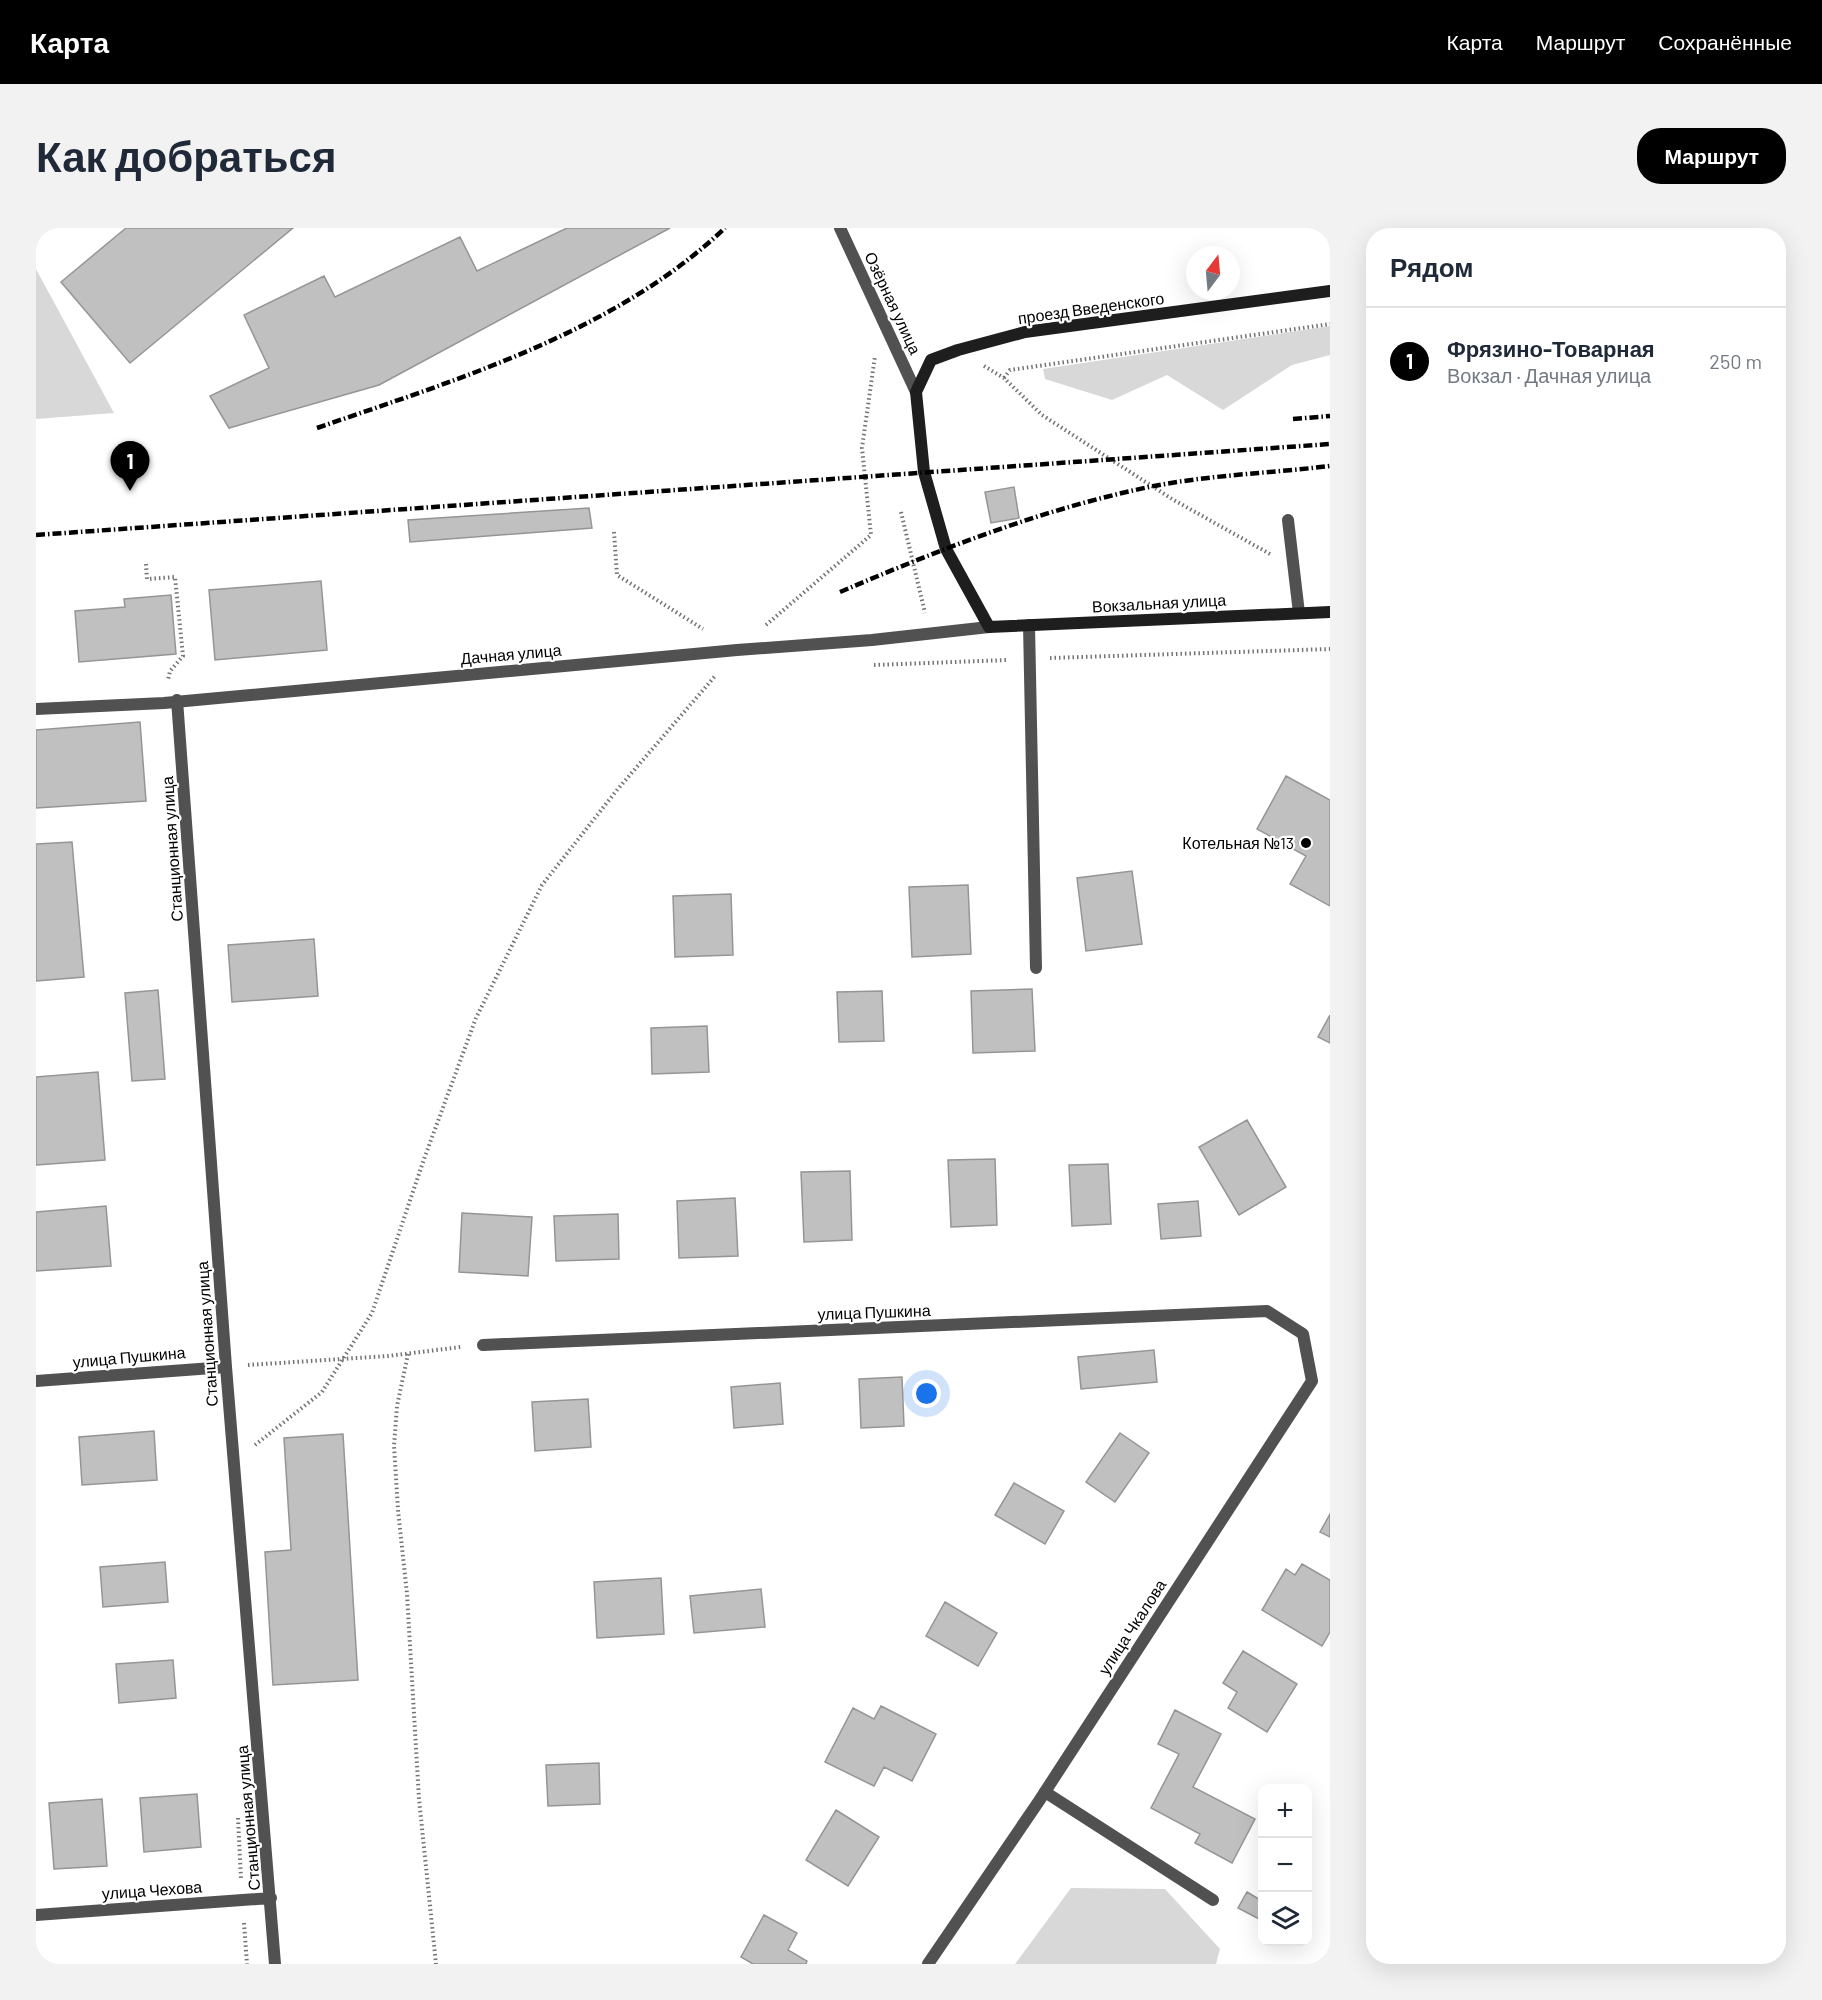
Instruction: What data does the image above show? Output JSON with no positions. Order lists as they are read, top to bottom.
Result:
{
  "streets": {
    "street": [
      "Озёрная улица",
      "проезд Введенского",
      "Вокзальная улица",
      "Дачная улица",
      "Станционная улица",
      "улица Пушкина",
      "улица Чкалова",
      "улица Чехова"
    ]
  },
  "crossings": [
    ["Озёрная улица", "проезд Введенского"],
    ["Вокзальная улица", "Дачная улица"],
    ["Дачная улица", "Станционная улица"],
    ["Станционная улица", "улица Пушкина"],
    ["Станционная улица", "улица Чехова"],
    ["улица Пушкина", "улица Чкалова"]
  ],
  "places": ["Котельная №13"],
  "north": "top",
  "page": {
    "header": "Карта",
    "nav": ["Карта", "Маршрут", "Сохранённые"],
    "buttons": "Маршрут",
    "title": "Как добраться",
    "heading": "Рядом",
    "list": [
      {
        "mark": "1",
        "name": "Фрязино-Товарная",
        "note": "Вокзал · Дачная улица",
        "value": "250 m"
      }
    ],
    "pins": "1",
    "map_buttons": ["+", "−"]
  }
}
